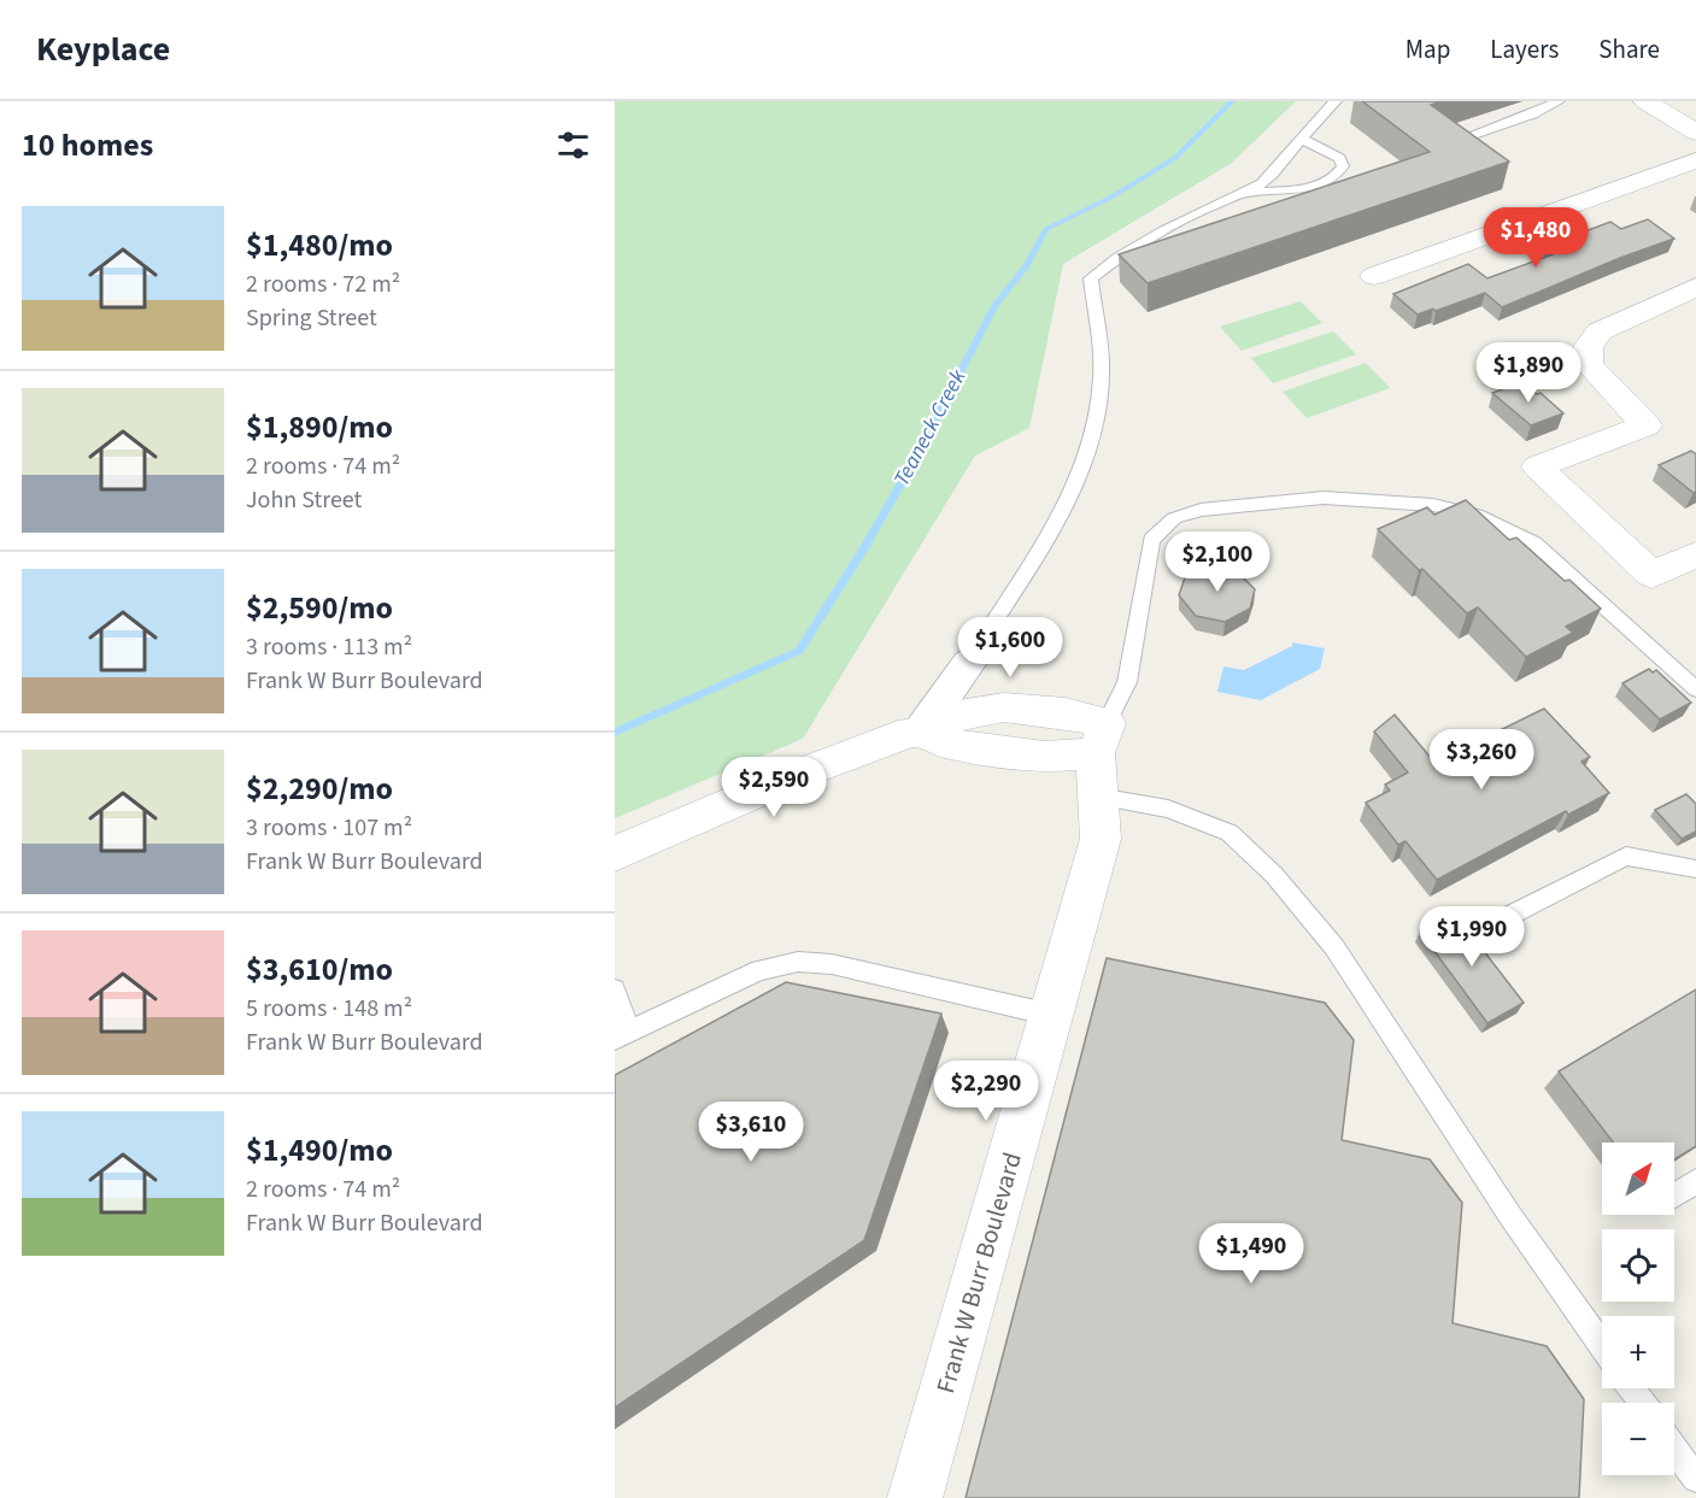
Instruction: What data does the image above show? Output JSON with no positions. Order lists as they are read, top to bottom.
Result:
{
  "streets": {
    "street": ["Frank W Burr Boulevard"]
  },
  "water": ["Teaneck Creek"],
  "north": "top right",
  "page": {
    "header": "Keyplace",
    "nav": ["Map", "Layers", "Share"],
    "heading": "10 homes",
    "list": [
      {
        "name": "$1,480/mo",
        "note": "2 rooms · 72 m² · Spring Street"
      },
      {
        "name": "$1,890/mo",
        "note": "2 rooms · 74 m² · John Street"
      },
      {
        "name": "$2,590/mo",
        "note": "3 rooms · 113 m² · Frank W Burr Boulevard"
      },
      {
        "name": "$2,290/mo",
        "note": "3 rooms · 107 m² · Frank W Burr Boulevard"
      },
      {
        "name": "$3,610/mo",
        "note": "5 rooms · 148 m² · Frank W Burr Boulevard"
      },
      {
        "name": "$1,490/mo",
        "note": "2 rooms · 74 m² · Frank W Burr Boulevard"
      }
    ],
    "price": [
      "$1,480",
      "$1,890",
      "$2,100",
      "$1,600",
      "$3,260",
      "$2,590",
      "$1,990",
      "$2,290",
      "$3,610",
      "$1,490"
    ],
    "map_buttons": ["+", "−"]
  }
}
